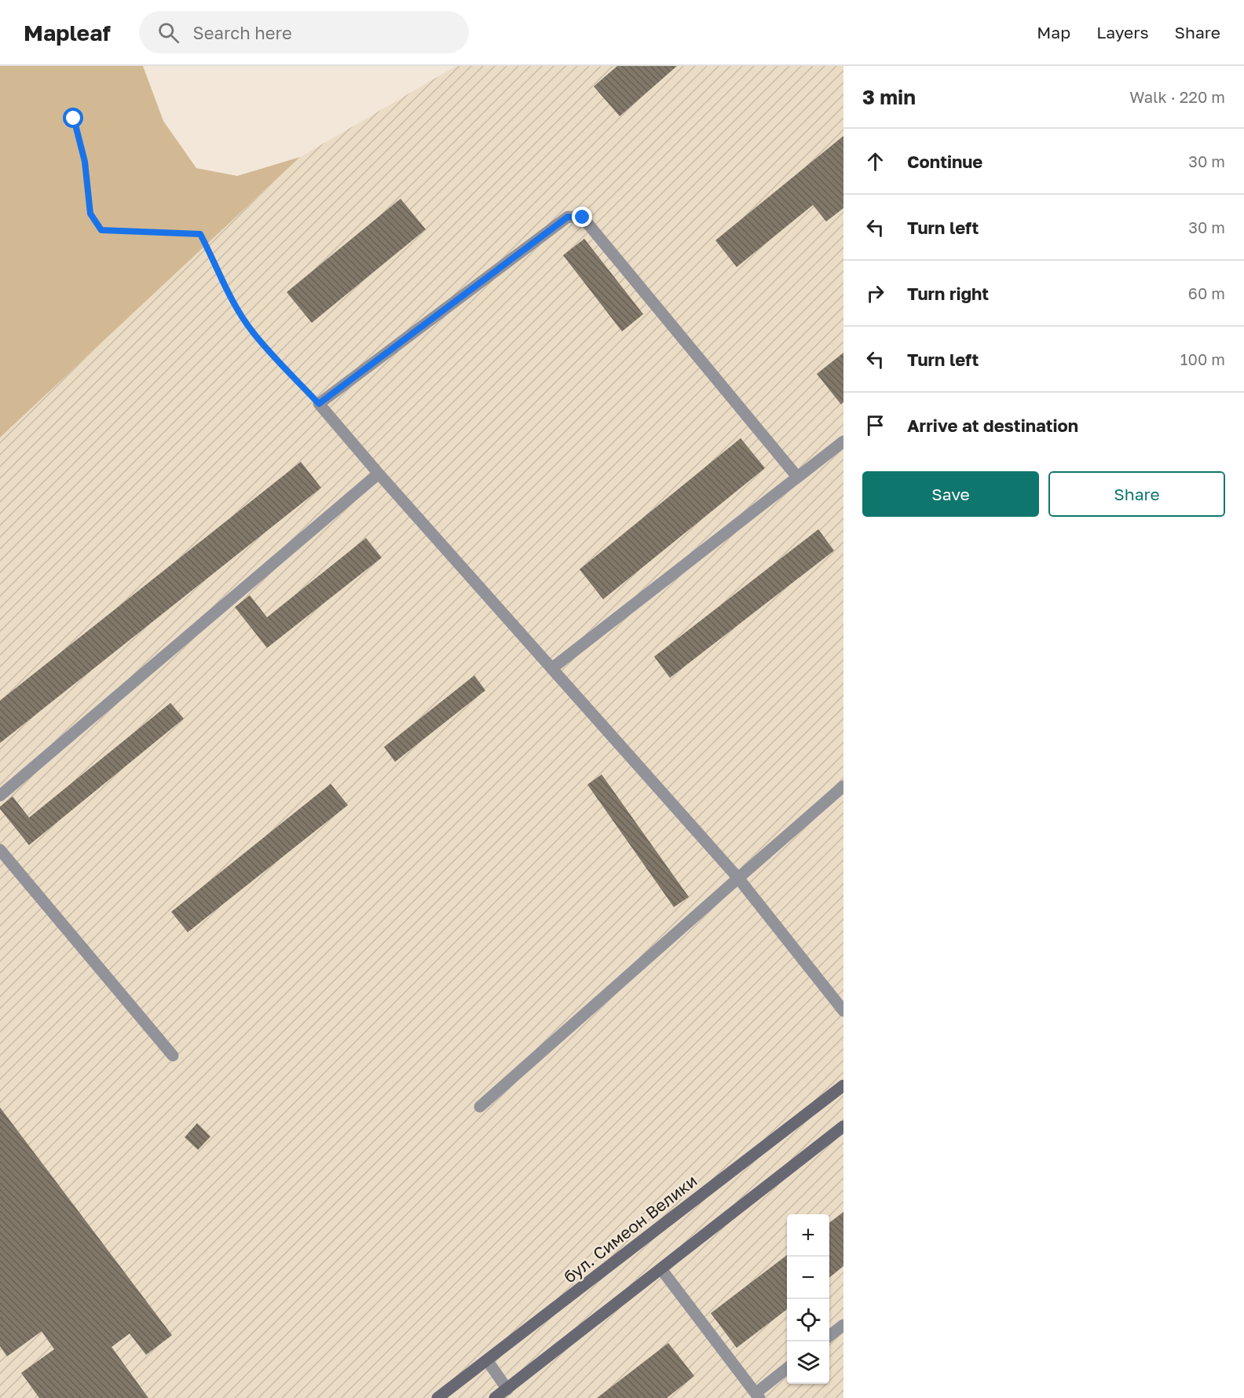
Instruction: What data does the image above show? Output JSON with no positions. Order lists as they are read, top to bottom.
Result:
{
  "streets": {
    "main road": ["бул. Симеон Велики"]
  },
  "page": {
    "header": "Mapleaf",
    "search": "Search here",
    "nav": ["Map", "Layers", "Share"],
    "heading": ["3 min", "Walk · 220 m"],
    "list": [
      ["Continue", "30 m"],
      ["Turn left", "30 m"],
      ["Turn right", "60 m"],
      ["Turn left", "100 m"],
      "Arrive at destination"
    ],
    "buttons": ["Save", "Share"],
    "map_buttons": ["+", "−"]
  }
}
